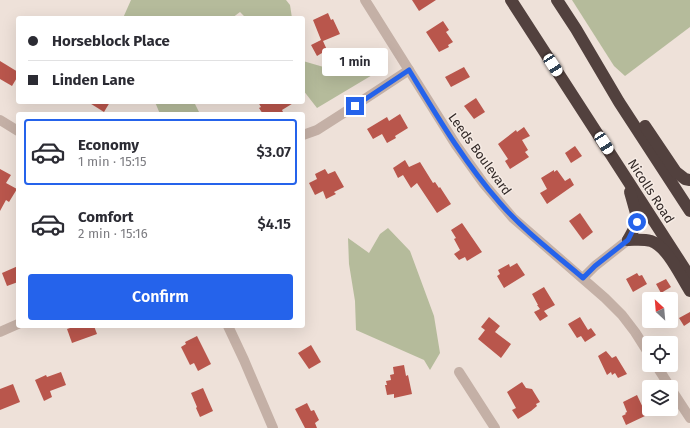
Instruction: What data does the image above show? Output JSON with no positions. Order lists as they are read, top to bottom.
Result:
{
  "streets": {
    "highway": ["Nicolls Road"],
    "street": ["Leeds Boulevard"]
  },
  "north": "top left",
  "page": {
    "banner": ["Horseblock Place", "Linden Lane"],
    "bubble": "1 min",
    "list": [
      {
        "name": "Economy",
        "note": "1 min · 15:15",
        "value": "$3.07"
      },
      {
        "name": "Comfort",
        "note": "2 min · 15:16",
        "value": "$4.15"
      }
    ],
    "buttons": "Confirm"
  }
}
